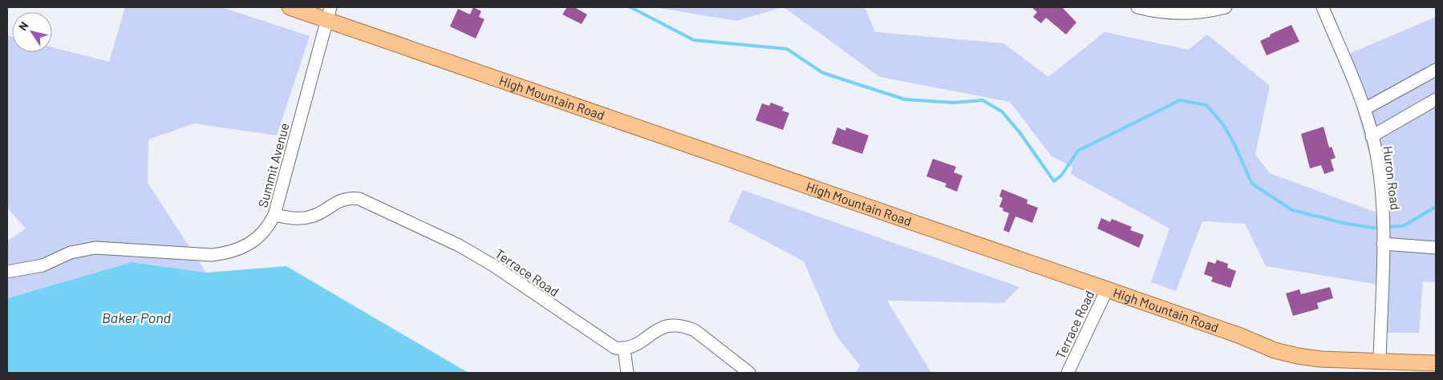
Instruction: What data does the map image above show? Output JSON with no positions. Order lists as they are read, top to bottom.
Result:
{
  "streets": {
    "main road": ["High Mountain Road"],
    "street": ["Summit Avenue", "Huron Road", "Terrace Road"]
  },
  "crossings": [
    ["High Mountain Road", "Summit Avenue"],
    ["High Mountain Road", "Huron Road"],
    ["High Mountain Road", "Terrace Road"],
    ["Summit Avenue", "Terrace Road"]
  ],
  "water": ["Baker Pond"],
  "north": "top left"
}
